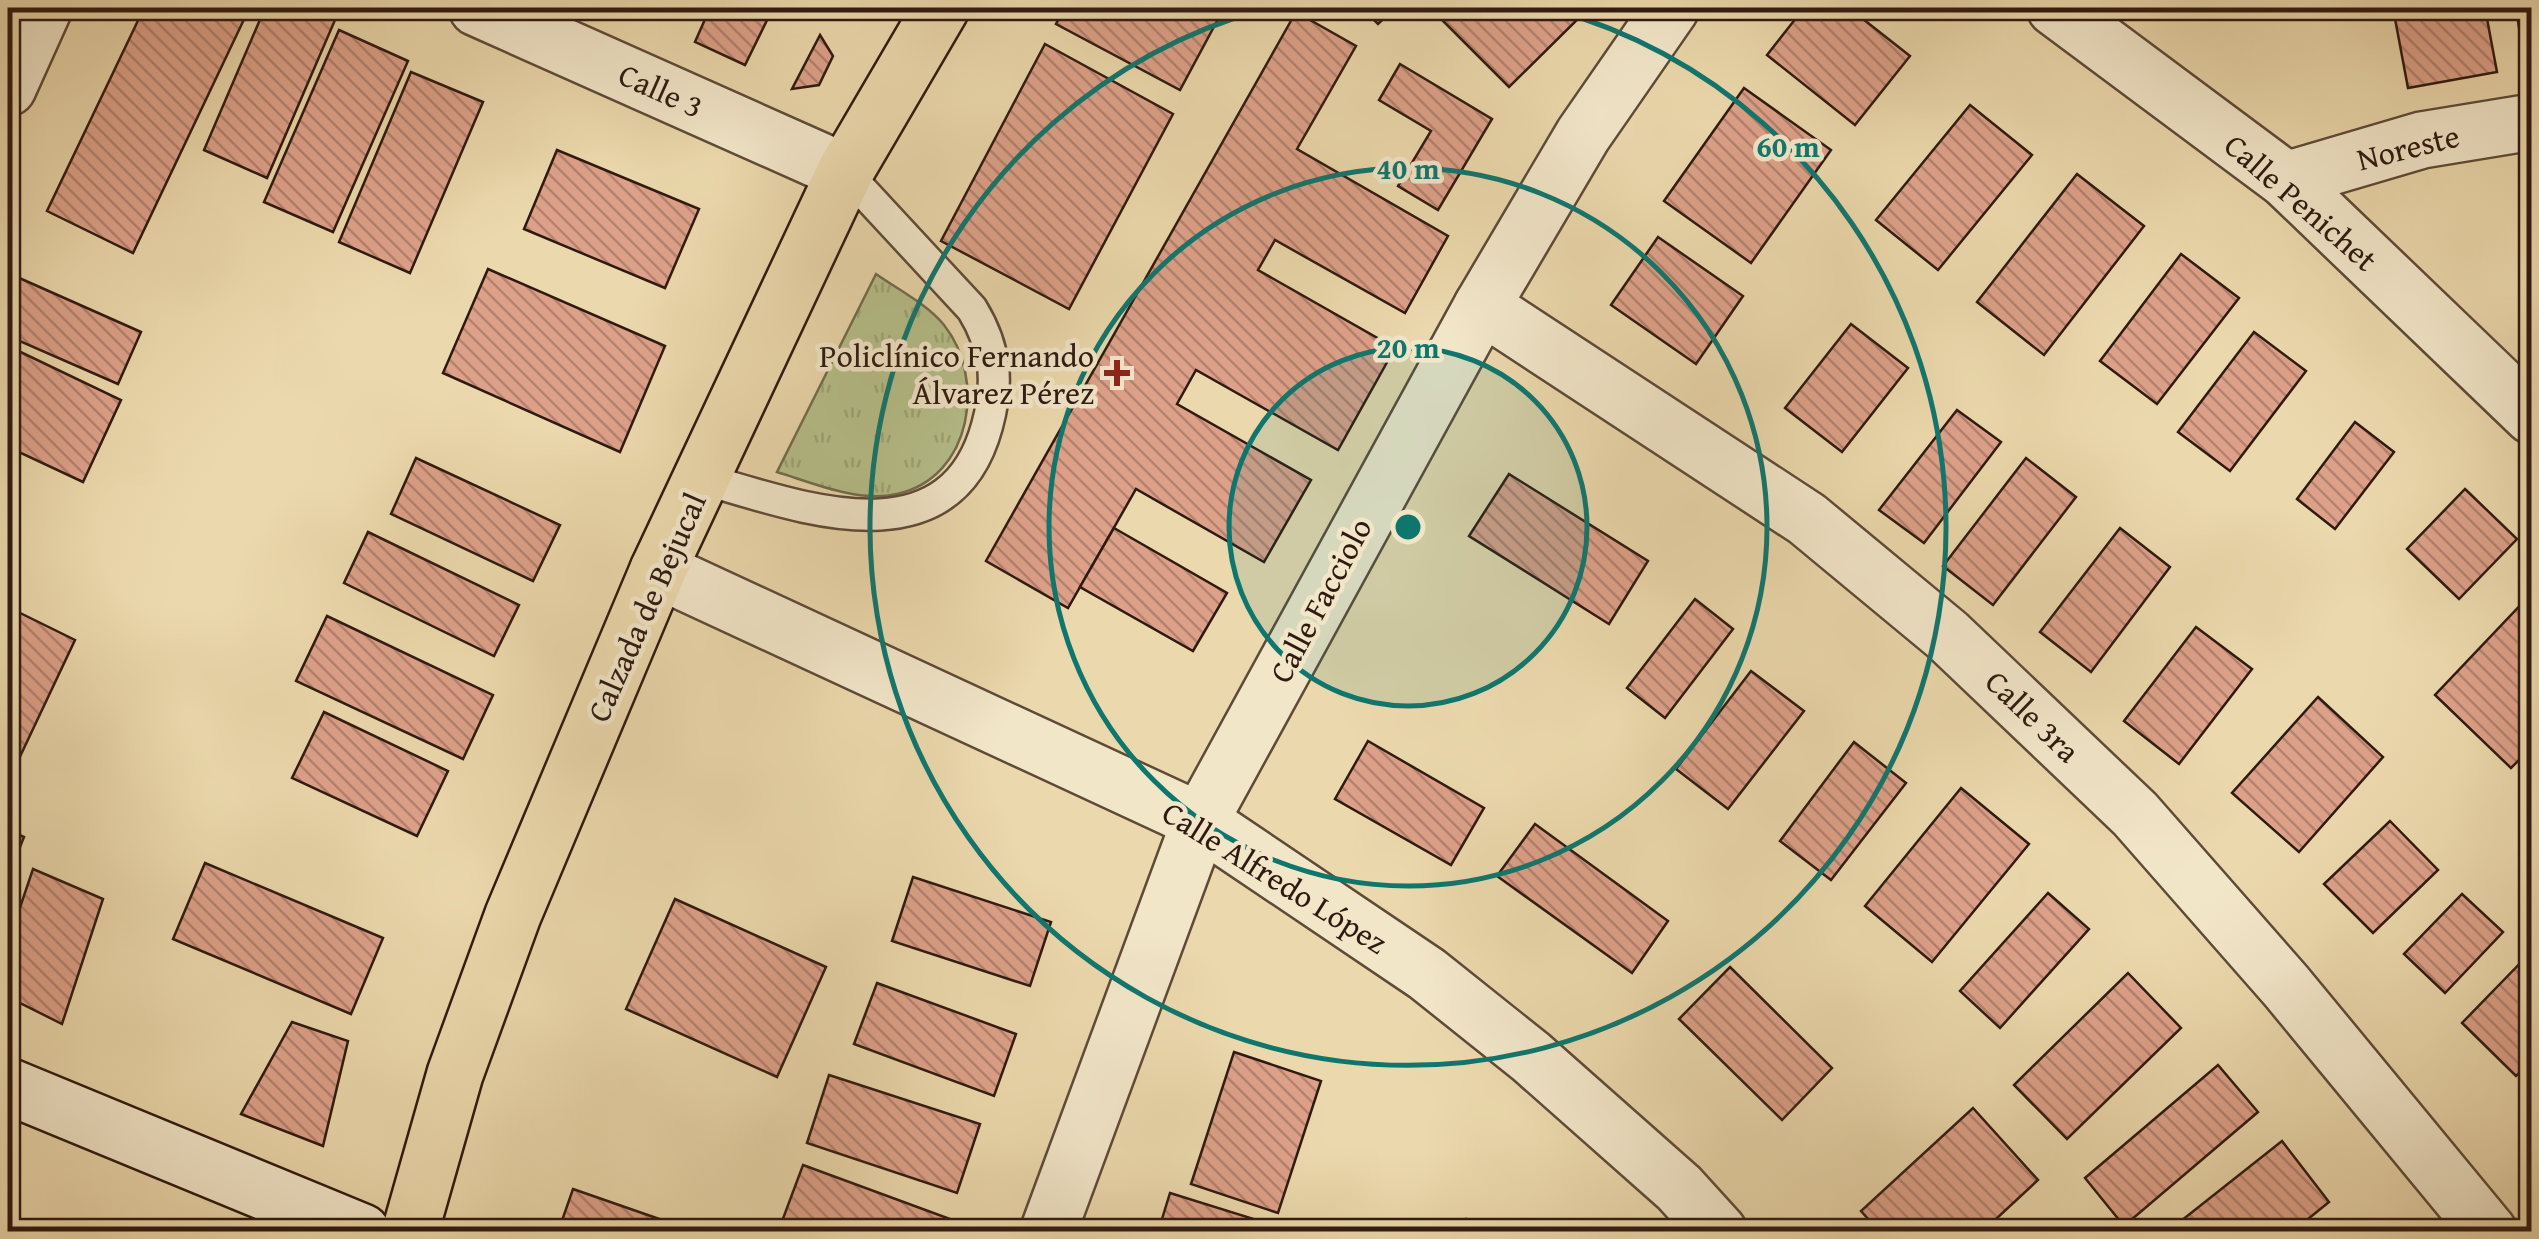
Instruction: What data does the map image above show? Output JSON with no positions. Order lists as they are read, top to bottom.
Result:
{
  "streets": {
    "main road": ["Calzada de Bejucal"],
    "street": [
      "Calle 3",
      "Noreste",
      "Calle Penichet",
      "Calle Facciolo",
      "Calle 3ra",
      "Calle Alfredo López"
    ]
  },
  "crossings": [
    ["Calle 3", "Calzada de Bejucal"],
    ["Noreste", "Calle Penichet"],
    ["Calle Facciolo", "Calle 3ra"],
    ["Calle Facciolo", "Calle Alfredo López"],
    ["Calzada de Bejucal", "Calle Alfredo López"]
  ],
  "places": {
    "health": ["Policlínico Fernando Álvarez Pérez"]
  },
  "rings": ["60 m", "40 m", "20 m"]
}
